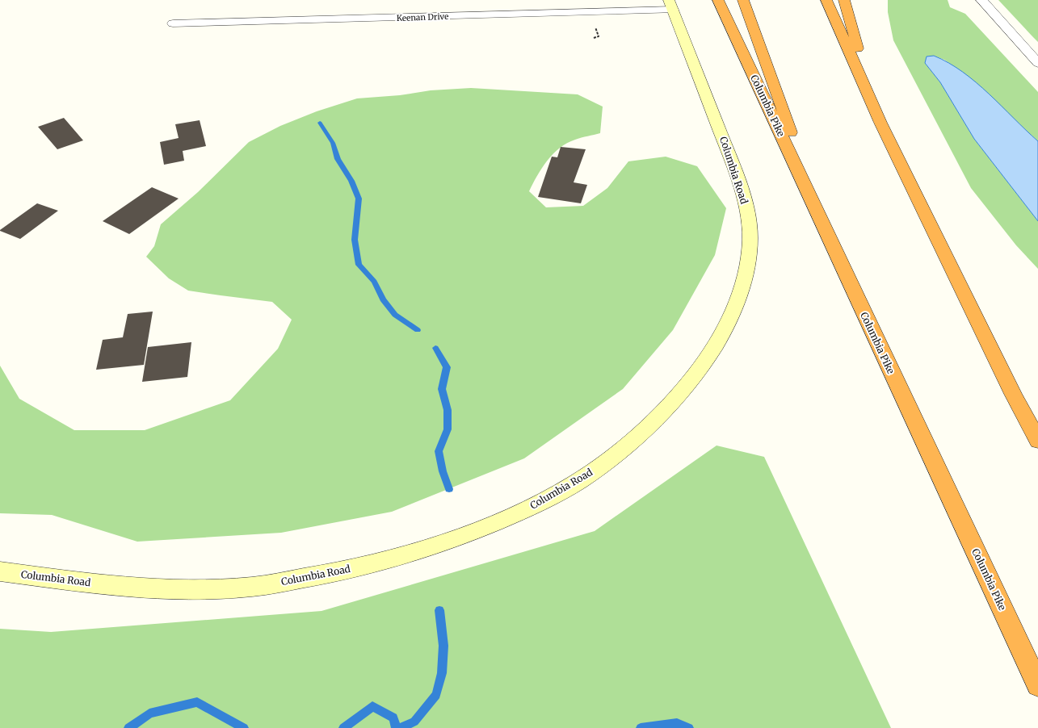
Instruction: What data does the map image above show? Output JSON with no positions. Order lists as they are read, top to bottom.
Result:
{
  "streets": {
    "highway": ["Columbia Pike"],
    "street": ["Keenan Drive", "Columbia Road"]
  },
  "crossings": [
    ["Keenan Drive", "Columbia Road"]
  ]
}
